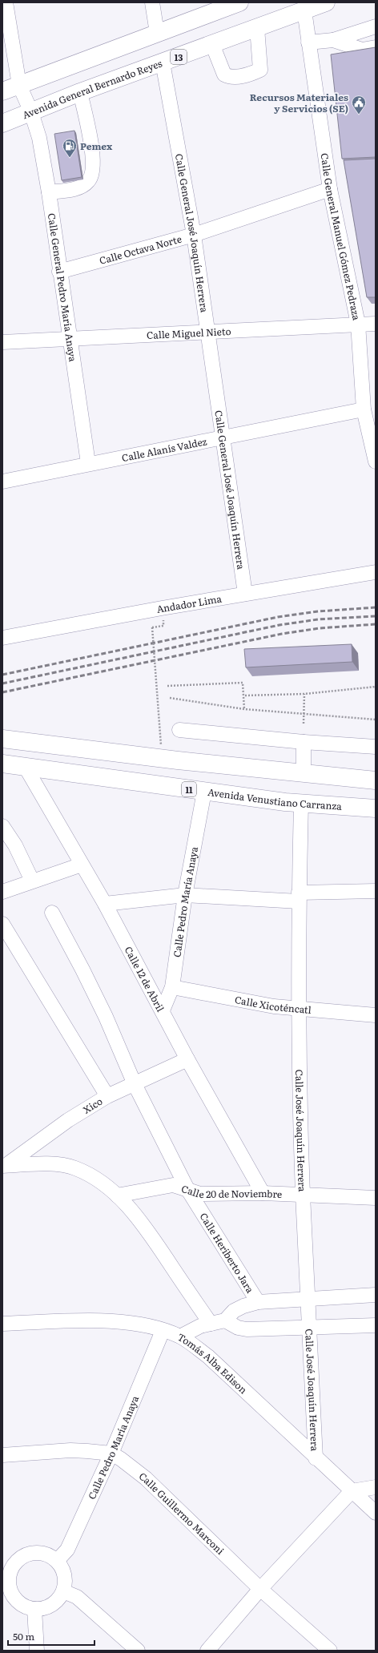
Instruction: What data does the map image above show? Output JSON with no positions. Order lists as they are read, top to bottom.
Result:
{
  "streets": {
    "main road": [
      "13",
      "Avenida General Bernardo Reyes",
      "11",
      "Avenida Venustiano Carranza"
    ],
    "street": [
      "Calle General José Joaquín Herrera",
      "Calle General Manuel Gómez Pedraza",
      "Calle Octava Norte",
      "Calle General Pedro María Anaya",
      "Calle Miguel Nieto",
      "Calle Alanís Valdez",
      "Andador Lima",
      "Calle Pedro María Anaya",
      "Calle 12 de Abril",
      "Calle Xicoténcatl",
      "Xico",
      "Calle José Joaquín Herrera",
      "Calle 20 de Noviembre",
      "Calle Heriberto Jara",
      "Tomás Alba Edison",
      "Calle Guillermo Marconi"
    ]
  },
  "crossings": [
    ["Avenida General Bernardo Reyes", "Calle General José Joaquín Herrera"],
    ["Avenida General Bernardo Reyes", "Calle General Manuel Gómez Pedraza"],
    ["Avenida General Bernardo Reyes", "Calle General Pedro María Anaya"],
    ["Calle General José Joaquín Herrera", "Calle Octava Norte"],
    ["Calle General José Joaquín Herrera", "Calle Miguel Nieto"],
    ["Calle General José Joaquín Herrera", "Calle Alanís Valdez"],
    ["Calle General José Joaquín Herrera", "Andador Lima"],
    ["Calle General Manuel Gómez Pedraza", "Calle Octava Norte"],
    ["Calle General Manuel Gómez Pedraza", "Calle Miguel Nieto"],
    ["Calle General Manuel Gómez Pedraza", "Calle Alanís Valdez"],
    ["Calle Octava Norte", "Calle General Pedro María Anaya"],
    ["Calle General Pedro María Anaya", "Calle Miguel Nieto"],
    ["Calle General Pedro María Anaya", "Calle Alanís Valdez"],
    ["Avenida Venustiano Carranza", "Calle Pedro María Anaya"],
    ["Avenida Venustiano Carranza", "Calle 12 de Abril"],
    ["Avenida Venustiano Carranza", "Calle José Joaquín Herrera"],
    ["Calle Pedro María Anaya", "Calle 12 de Abril"],
    ["Calle Pedro María Anaya", "Calle Xicoténcatl"],
    ["Calle Pedro María Anaya", "Tomás Alba Edison"],
    ["Calle Pedro María Anaya", "Calle Guillermo Marconi"],
    ["Calle 12 de Abril", "Xico"],
    ["Calle 12 de Abril", "Calle 20 de Noviembre"],
    ["Calle Xicoténcatl", "Calle José Joaquín Herrera"],
    ["Xico", "Calle Heriberto Jara"],
    ["Calle José Joaquín Herrera", "Calle 20 de Noviembre"],
    ["Calle José Joaquín Herrera", "Tomás Alba Edison"],
    ["Calle 20 de Noviembre", "Calle Heriberto Jara"]
  ],
  "places": {
    "public building": ["Recursos Materiales y Servicios (SE)"],
    "fuel station": ["Pemex"]
  },
  "scale_bar": "50 m"
}
